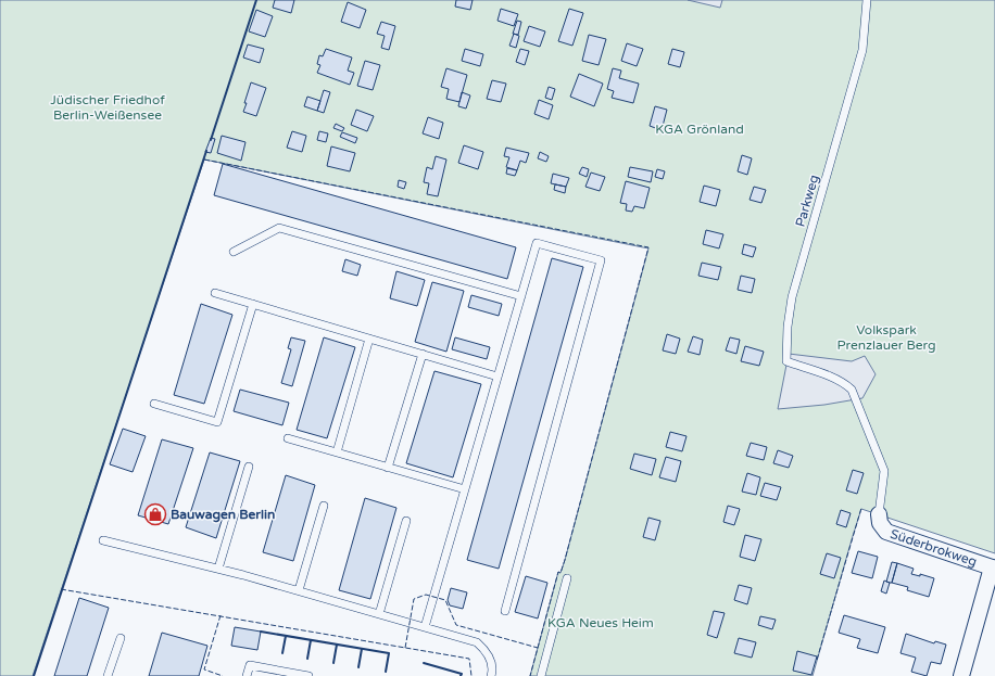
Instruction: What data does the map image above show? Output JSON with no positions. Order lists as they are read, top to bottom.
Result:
{
  "streets": {
    "street": ["Süderbrokweg"],
    "lane": ["Parkweg"]
  },
  "crossings": [
    ["Parkweg", "Süderbrokweg"]
  ],
  "parks": [
    "Jüdischer Friedhof Berlin-Weißensee",
    "KGA Grönland",
    "Volkspark Prenzlauer Berg",
    "KGA Neues Heim"
  ],
  "places": {
    "shop": ["Bauwagen Berlin"]
  }
}
